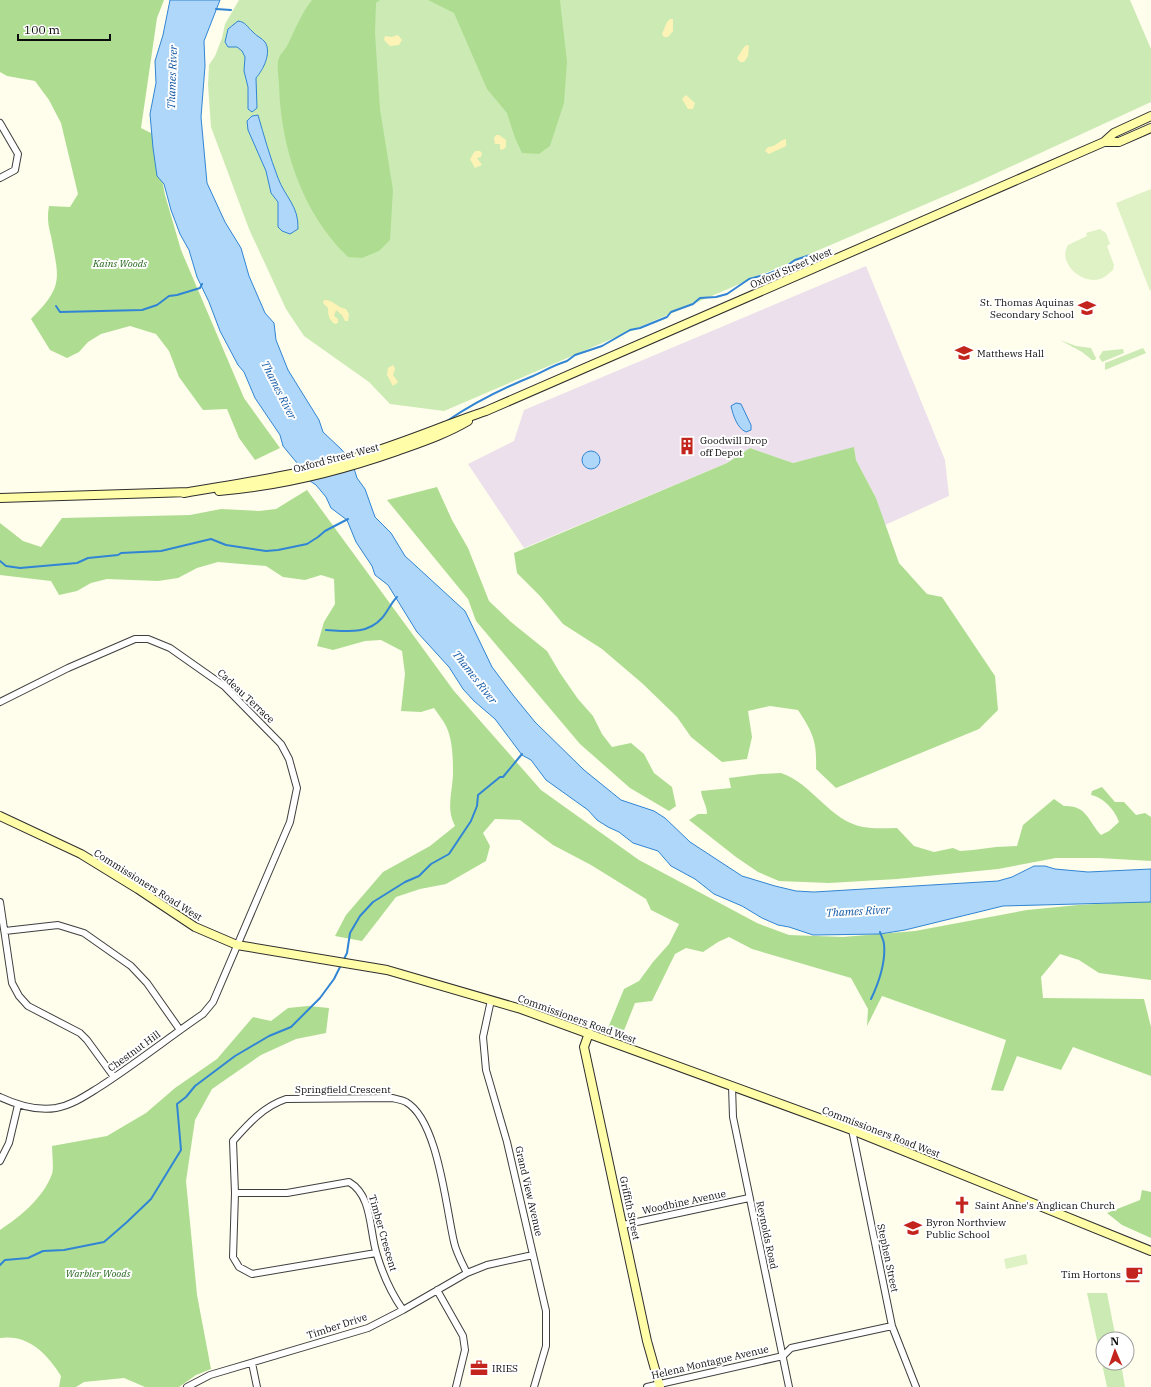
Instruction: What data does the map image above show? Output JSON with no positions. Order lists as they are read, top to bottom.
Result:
{
  "streets": {
    "main road": ["Oxford Street West", "Commissioners Road West", "Griffith Street"],
    "street": [
      "Cadeau Terrace",
      "Chestnut Hill",
      "Springfield Crescent",
      "Grand View Avenue",
      "Woodbine Avenue",
      "Timber Crescent",
      "Reynolds Road",
      "Stephen Street",
      "Timber Drive",
      "Helena Montague Avenue"
    ]
  },
  "crossings": [
    ["Cadeau Terrace", "Commissioners Road West"],
    ["Cadeau Terrace", "Chestnut Hill"],
    ["Commissioners Road West", "Chestnut Hill"],
    ["Commissioners Road West", "Grand View Avenue"],
    ["Commissioners Road West", "Griffith Street"],
    ["Commissioners Road West", "Reynolds Road"],
    ["Commissioners Road West", "Stephen Street"],
    ["Springfield Crescent", "Timber Crescent"],
    ["Springfield Crescent", "Timber Drive"],
    ["Grand View Avenue", "Timber Drive"],
    ["Woodbine Avenue", "Griffith Street"],
    ["Woodbine Avenue", "Reynolds Road"],
    ["Griffith Street", "Helena Montague Avenue"],
    ["Timber Crescent", "Timber Drive"],
    ["Reynolds Road", "Helena Montague Avenue"],
    ["Stephen Street", "Helena Montague Avenue"]
  ],
  "water": ["Thames River"],
  "parks": ["Kains Woods", "Warbler Woods"],
  "places": {
    "school or university": ["St. Thomas Aquinas Secondary School", "Matthews Hall", "Byron Northview Public School"],
    "building": ["Goodwill Drop off Depot"],
    "church": ["Saint Anne's Anglican Church"],
    "cafe": ["Tim Hortons"],
    "office": ["IRIES"]
  },
  "scale_bar": "100 m",
  "north": "top"
}
